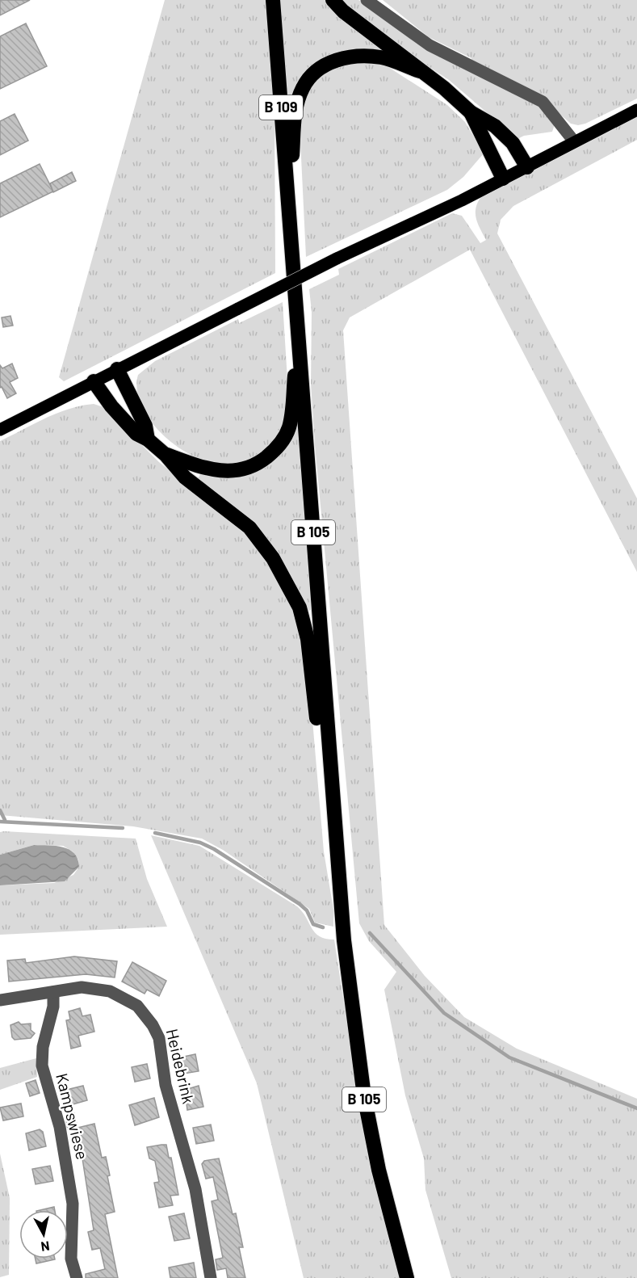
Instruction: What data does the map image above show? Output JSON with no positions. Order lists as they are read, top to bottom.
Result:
{
  "streets": {
    "highway": ["B 109", "B 105"],
    "street": ["Heidebrink", "Kampswiese"]
  },
  "crossings": [
    ["B 109", "B 105"],
    ["Heidebrink", "Kampswiese"]
  ],
  "north": "bottom"
}
